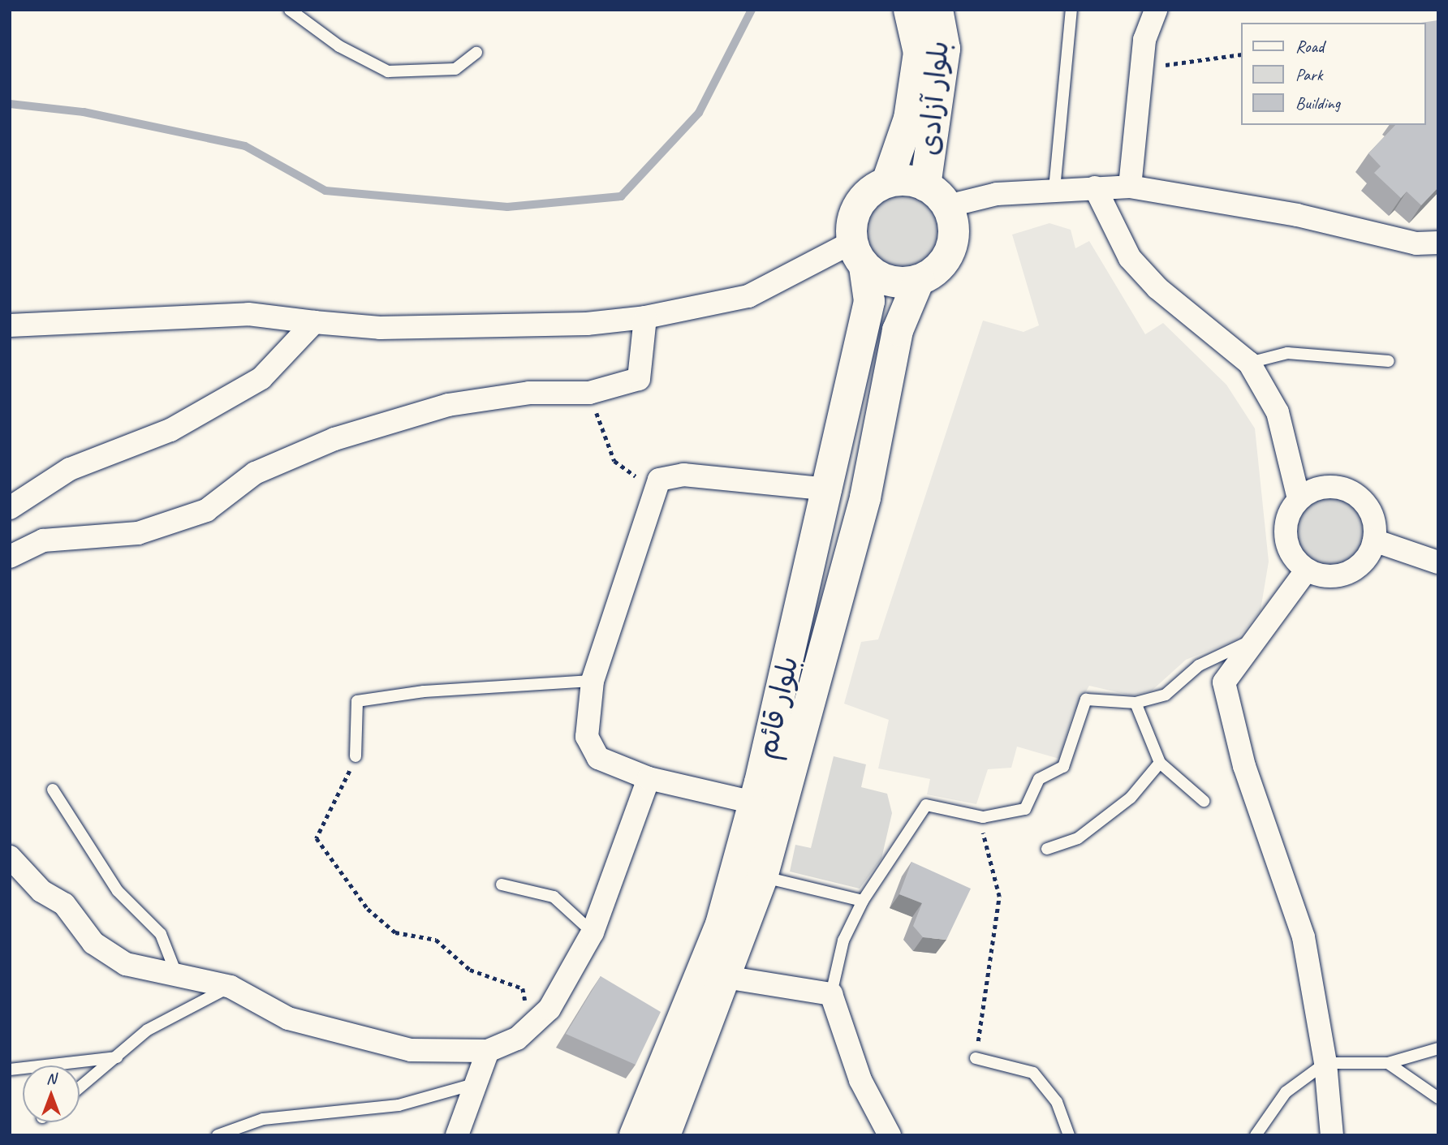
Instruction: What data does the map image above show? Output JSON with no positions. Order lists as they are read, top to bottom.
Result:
{
  "streets": {
    "main road": ["بلوار آزادی", "بلوار قائم"]
  },
  "crossings": [
    ["بلوار آزادی", "بلوار قائم"]
  ],
  "legend": ["Road", "Park", "Building"],
  "north": "top"
}
